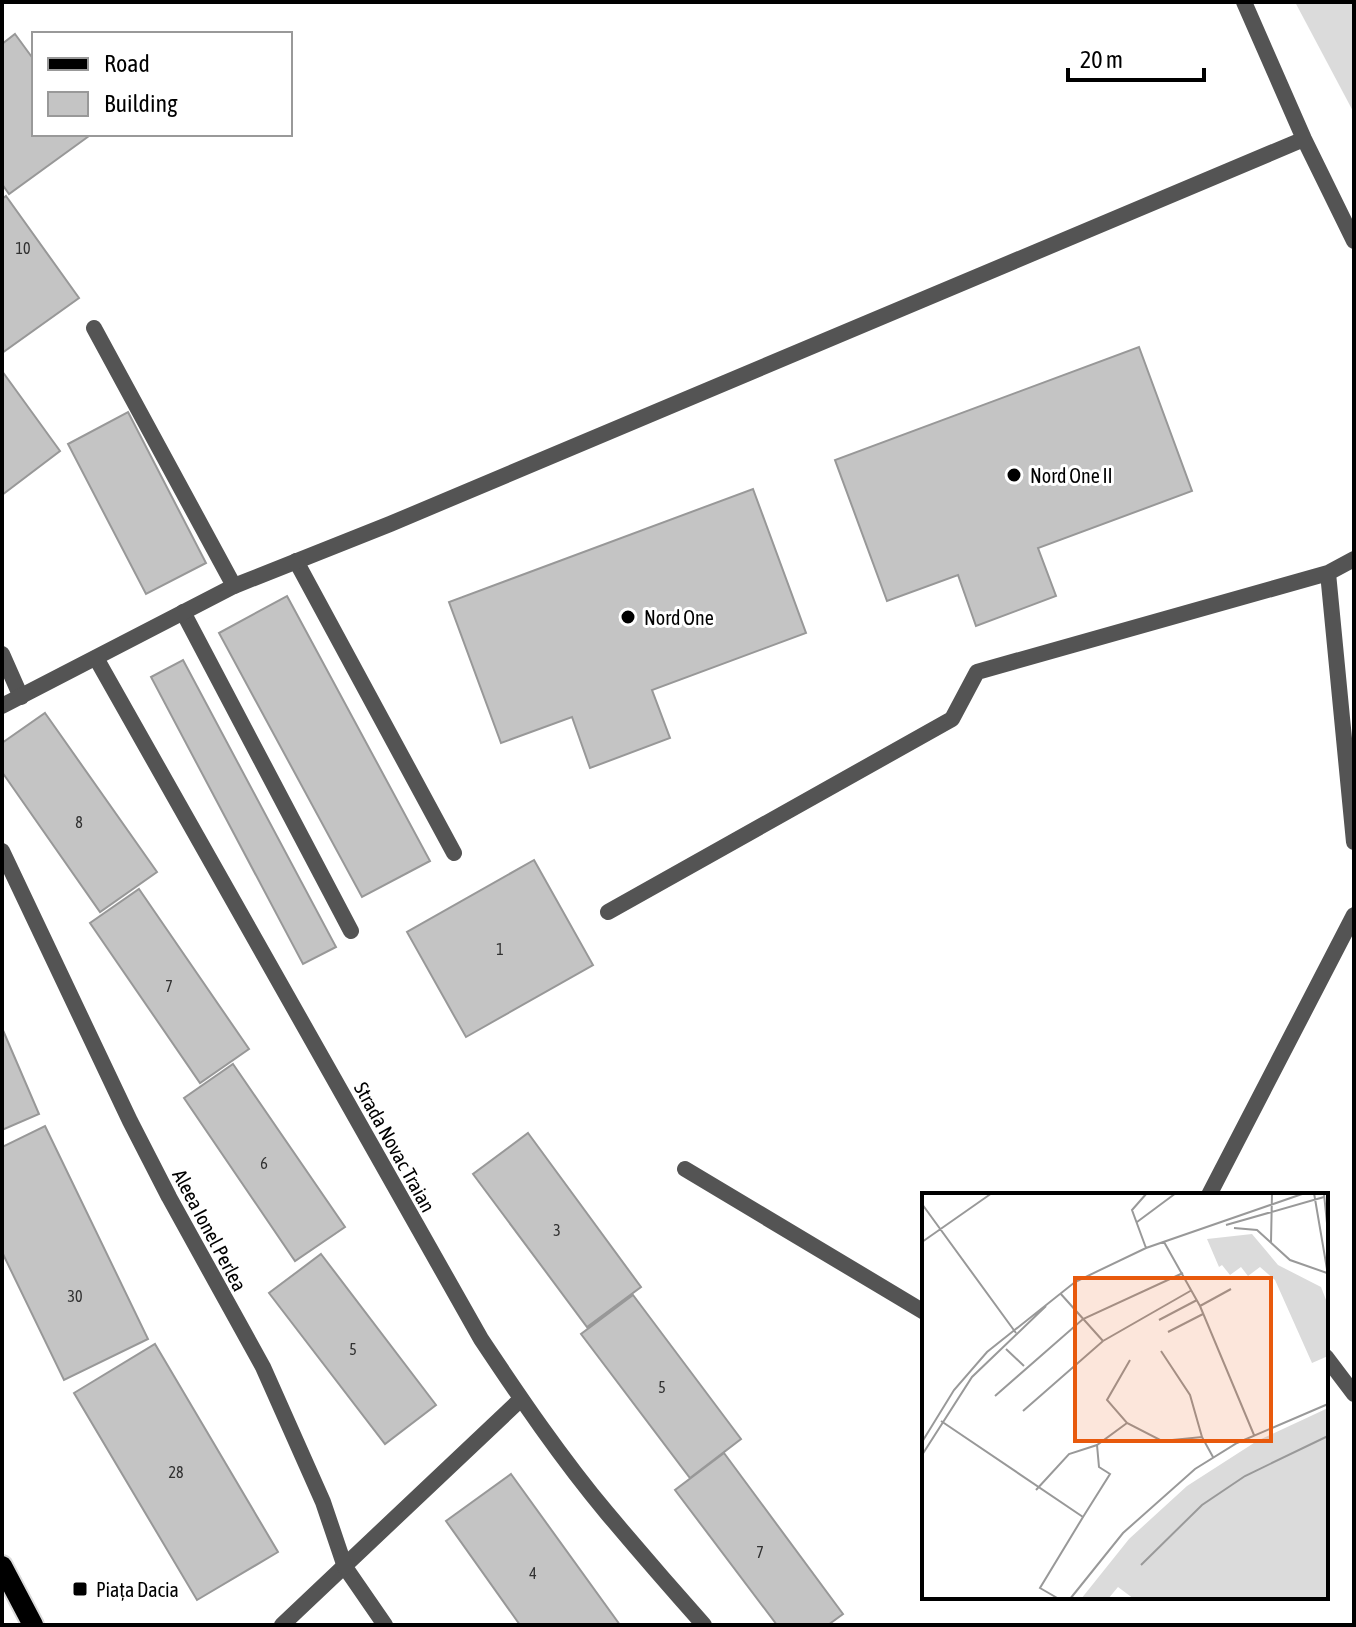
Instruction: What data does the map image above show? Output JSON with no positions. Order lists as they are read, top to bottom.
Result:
{
  "streets": {
    "street": ["Strada Novac Traian", "Aleea Ionel Perlea"]
  },
  "places": {
    "other": ["Nord One II", "Nord One"],
    "transit": ["Piața Dacia"]
  },
  "house_numbers": [
    "10",
    "8",
    "1",
    "7",
    "6",
    "3",
    "30",
    "5",
    "5",
    "28",
    "7",
    "4"
  ],
  "legend": ["Road", "Building"],
  "scale_bar": "20 m"
}
